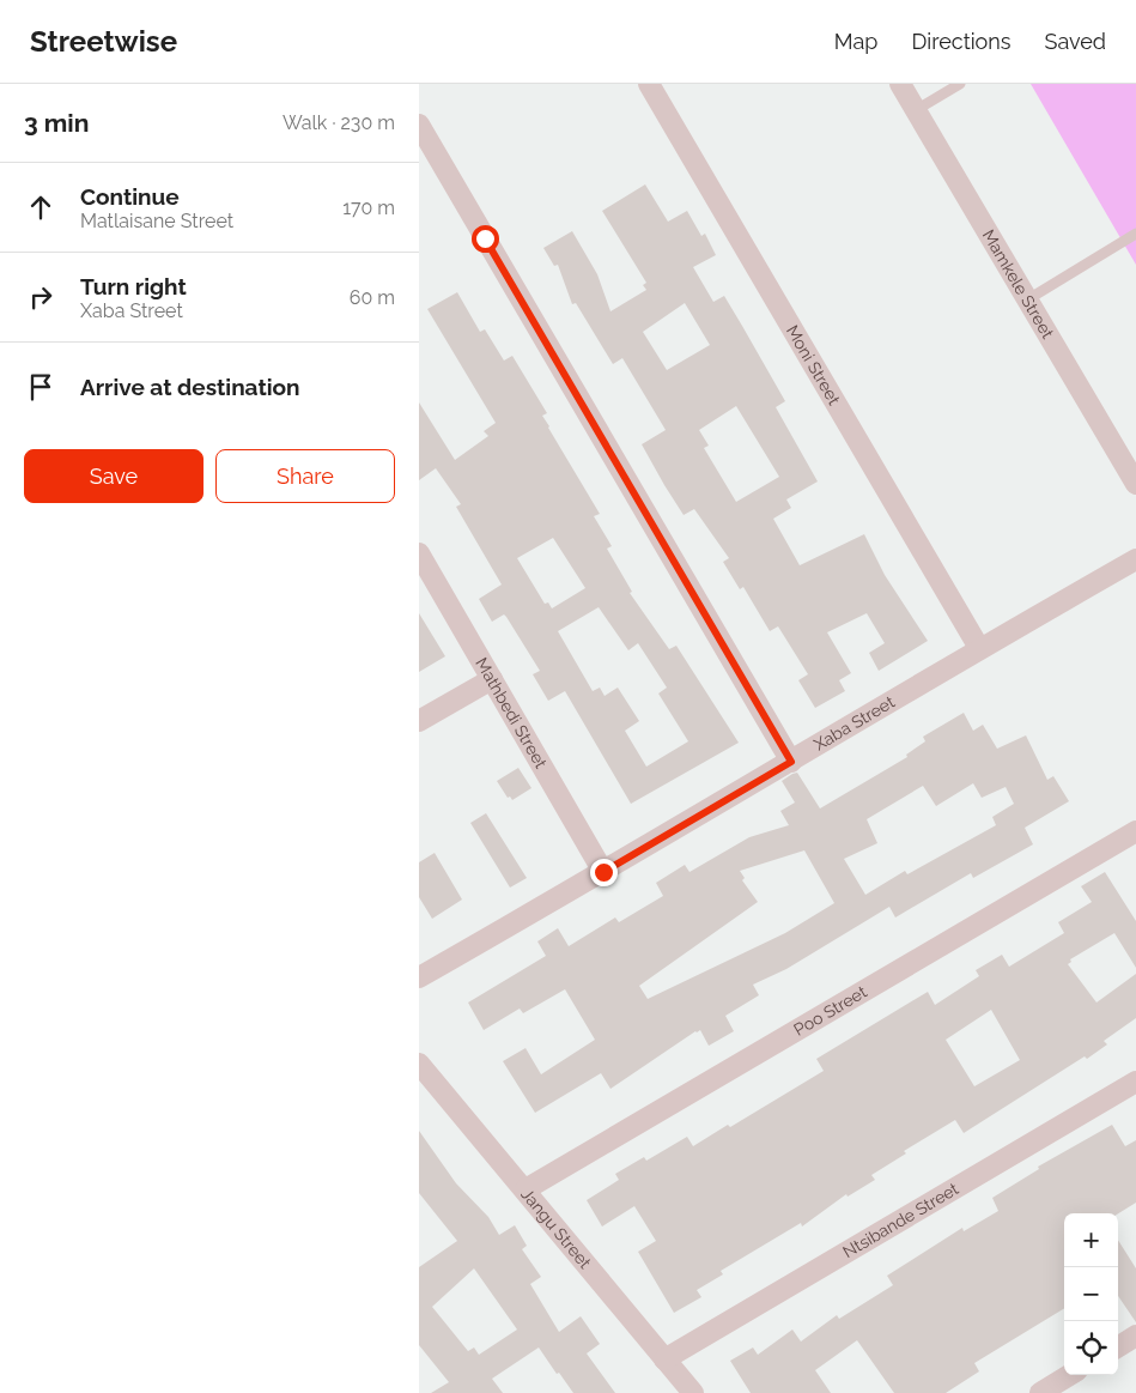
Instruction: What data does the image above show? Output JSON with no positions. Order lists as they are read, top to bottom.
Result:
{
  "streets": {
    "street": [
      "Mamkele Street",
      "Moni Street",
      "Mathbedi Street",
      "Xaba Street",
      "Poo Street",
      "Ntsibande Street",
      "Jangu Street"
    ]
  },
  "crossings": [
    ["Moni Street", "Xaba Street"],
    ["Mathbedi Street", "Xaba Street"],
    ["Poo Street", "Jangu Street"],
    ["Ntsibande Street", "Jangu Street"]
  ],
  "page": {
    "header": "Streetwise",
    "nav": ["Map", "Directions", "Saved"],
    "heading": ["3 min", "Walk · 230 m"],
    "list": [
      ["Continue", "Matlaisane Street", "170 m"],
      ["Turn right", "Xaba Street", "60 m"],
      "Arrive at destination"
    ],
    "buttons": ["Save", "Share"],
    "map_buttons": ["+", "−"]
  }
}
